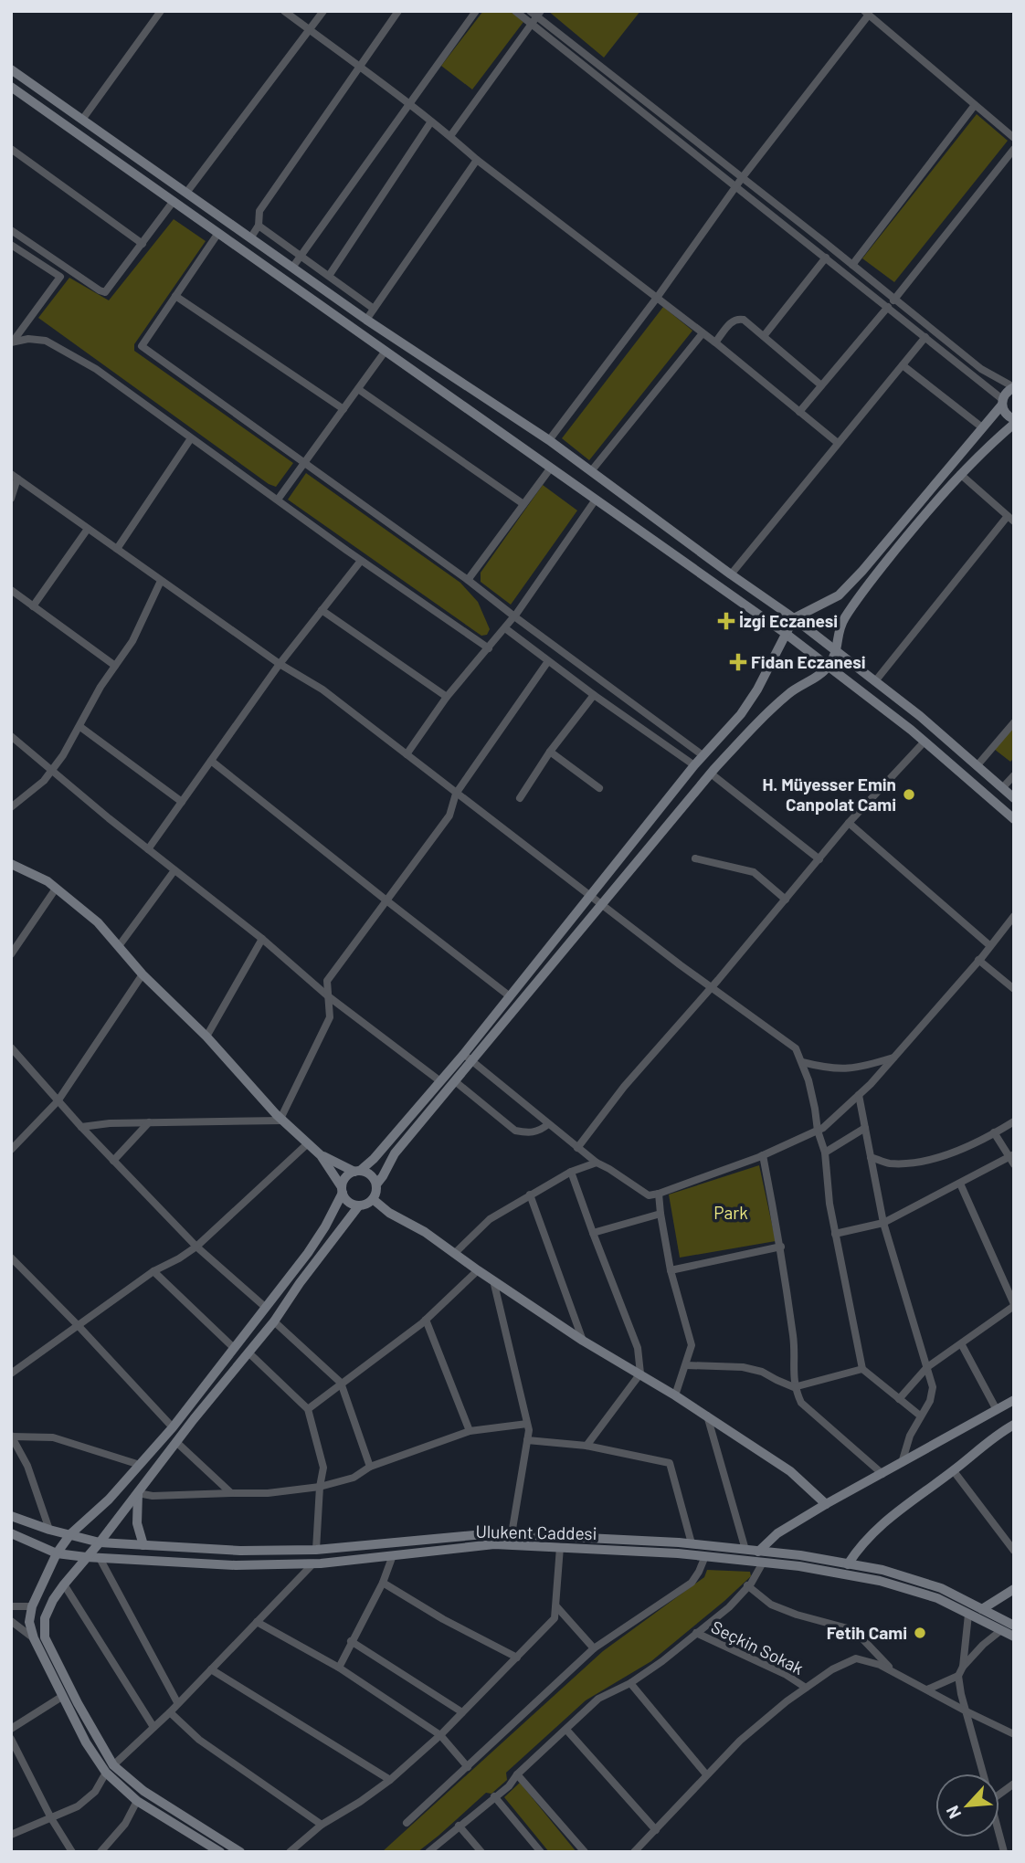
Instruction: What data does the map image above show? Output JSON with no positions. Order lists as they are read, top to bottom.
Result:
{
  "streets": {
    "street": ["Ulukent Caddesi", "Seçkin Sokak"]
  },
  "parks": ["Park"],
  "places": {
    "health": ["İzgi Eczanesi", "Fidan Eczanesi"],
    "other": ["H. Müyesser Emin Canpolat Cami", "Fetih Cami"]
  },
  "north": "bottom left"
}
